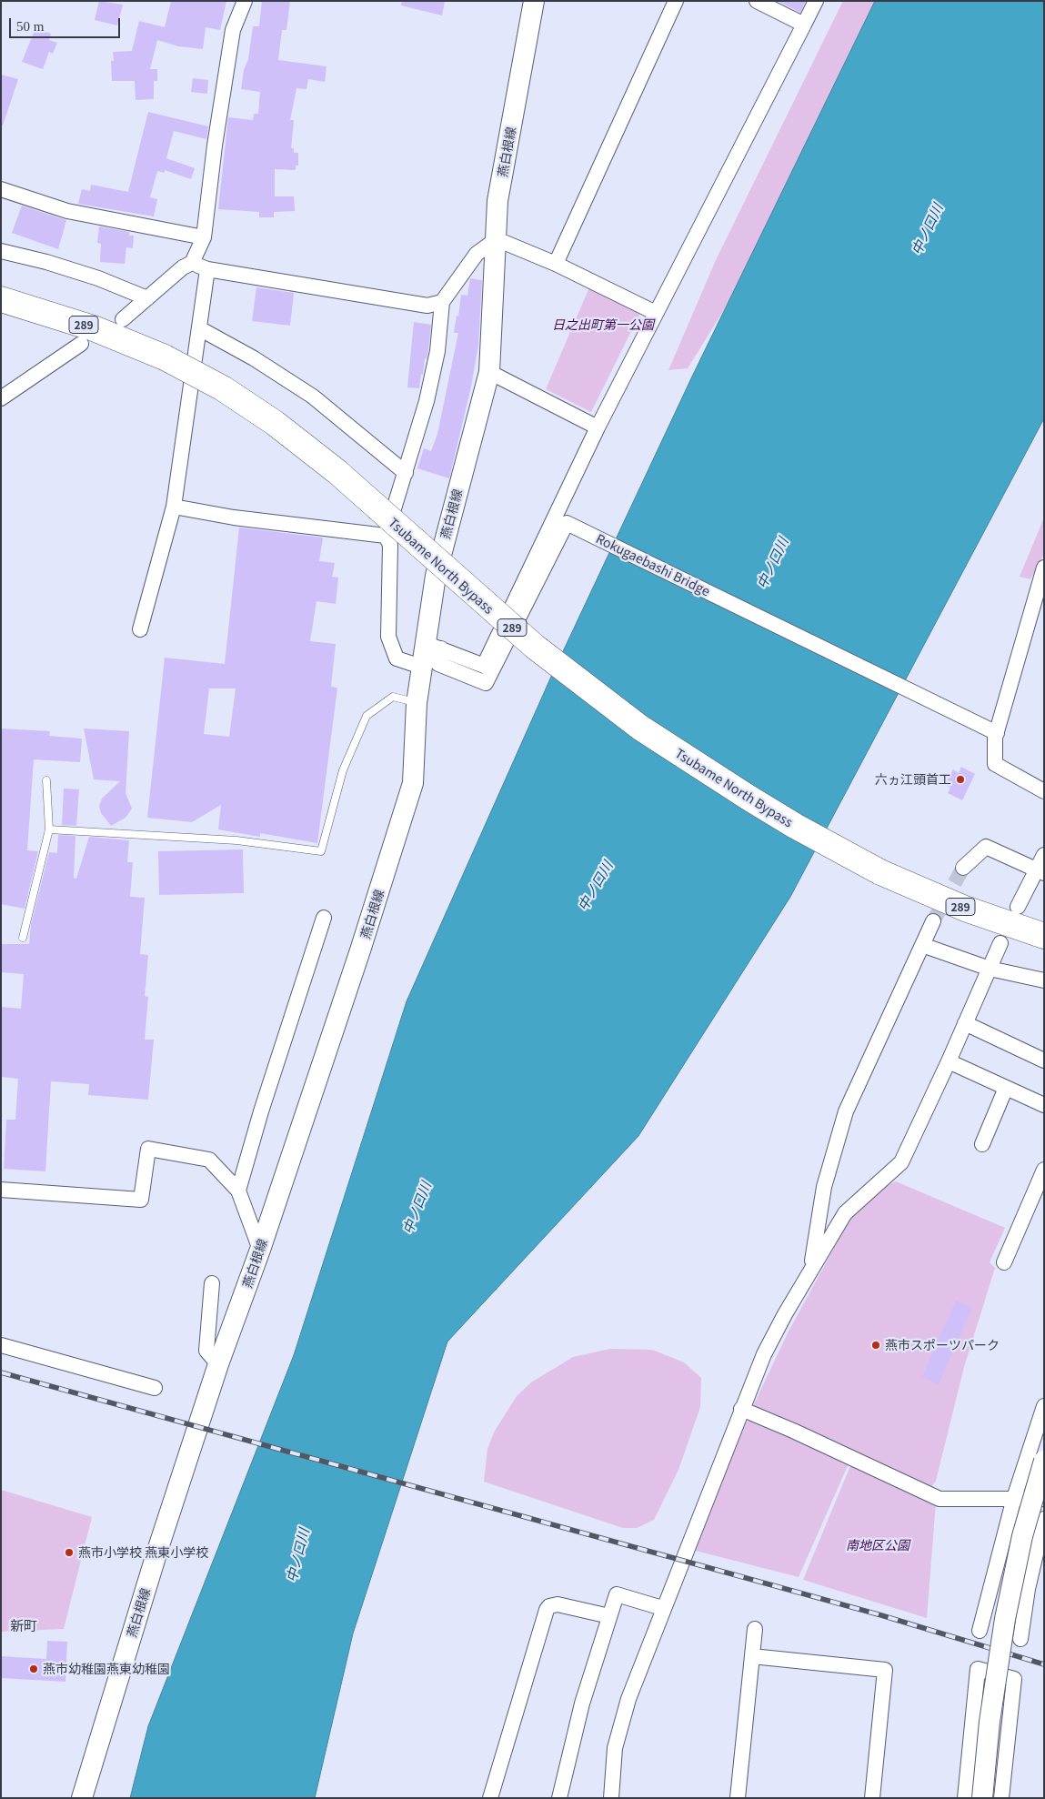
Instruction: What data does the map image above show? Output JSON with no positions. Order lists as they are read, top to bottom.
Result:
{
  "streets": {
    "highway": ["289", "Tsubame North Bypass"],
    "main road": ["燕白根線"],
    "street": ["Rokugaebashi Bridge"]
  },
  "crossings": [
    ["燕白根線", "Rokugaebashi Bridge"]
  ],
  "districts": ["新町"],
  "water": ["中ノ口川"],
  "parks": ["日之出町第一公園", "南地区公園"],
  "places": [
    "六ヵ江頭首工",
    "燕市スポーツパーク",
    "燕市小学校 燕東小学校",
    "燕市幼稚園燕東幼稚園"
  ],
  "scale_bar": "50 m"
}
